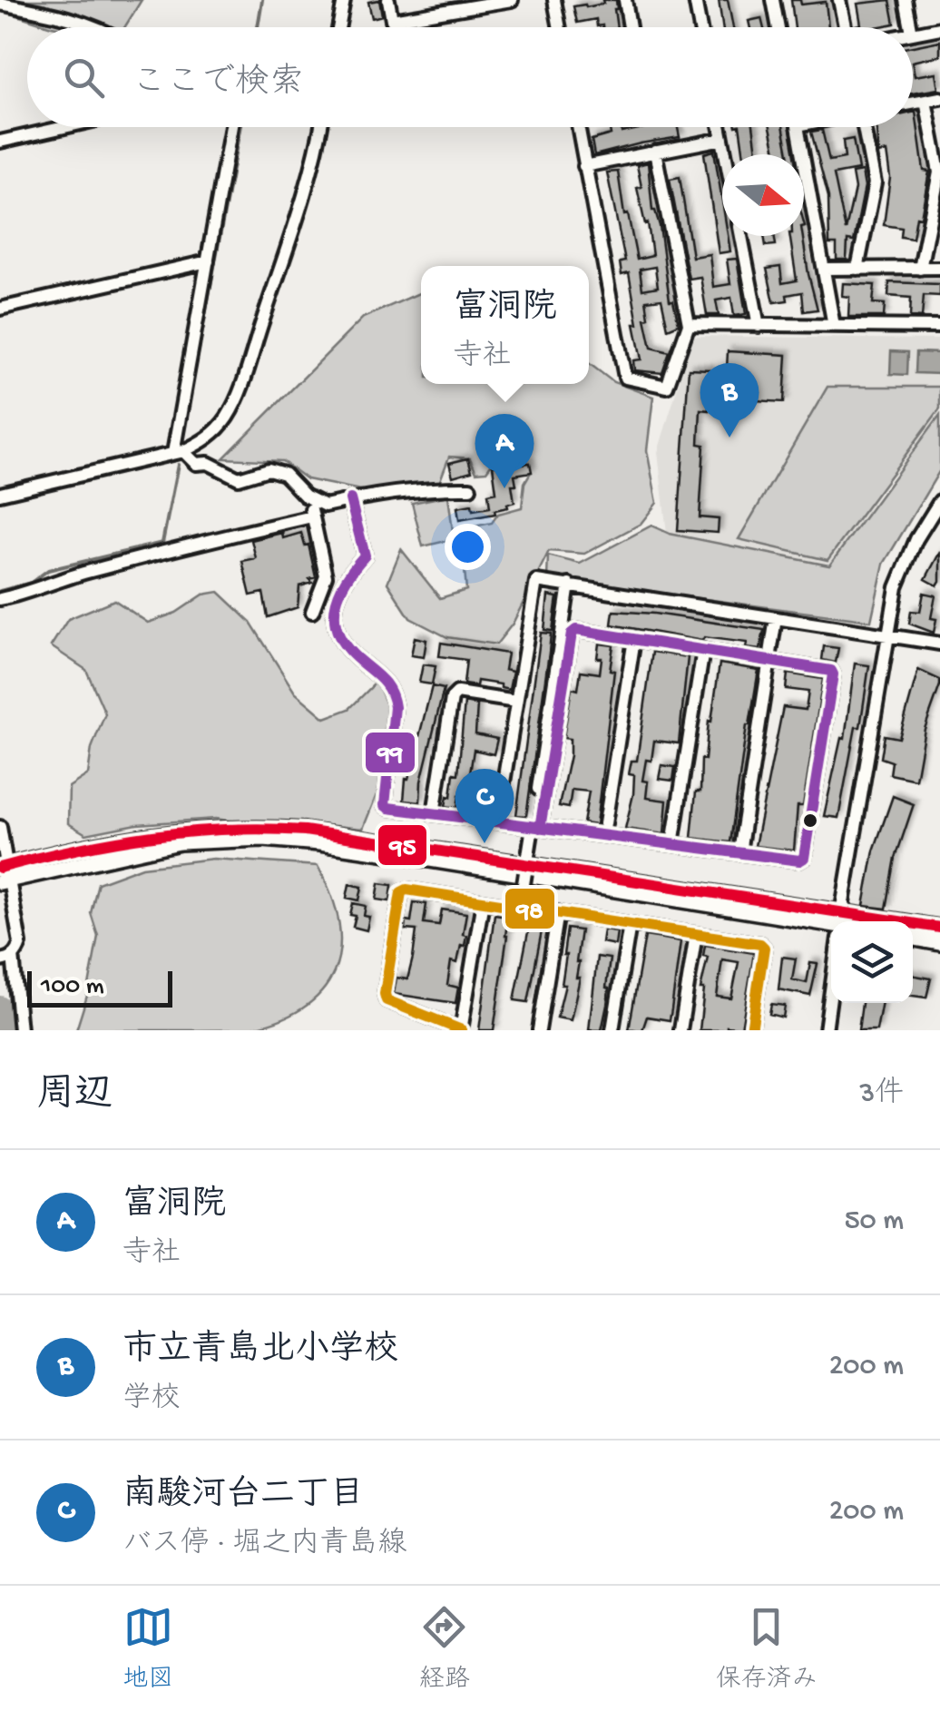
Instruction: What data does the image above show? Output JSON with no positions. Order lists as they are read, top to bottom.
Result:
{
  "lines": ["transit line 99", "transit line 95", "transit line 98"],
  "scale_bar": "100 m",
  "north": "right",
  "page": {
    "search": "ここで検索",
    "popup": ["富洞院", "寺社"],
    "pins": ["B", "A", "C"],
    "scale": "100 m",
    "heading": ["周辺", "3件"],
    "list": [
      {
        "mark": "A",
        "name": "富洞院",
        "note": "寺社",
        "value": "50 m"
      },
      {
        "mark": "B",
        "name": "市立青島北小学校",
        "note": "学校",
        "value": "200 m"
      },
      {
        "mark": "C",
        "name": "南駿河台二丁目",
        "note": "バス停 · 堀之内青島線",
        "value": "200 m"
      }
    ],
    "nav": ["地図", "経路", "保存済み"]
  }
}
